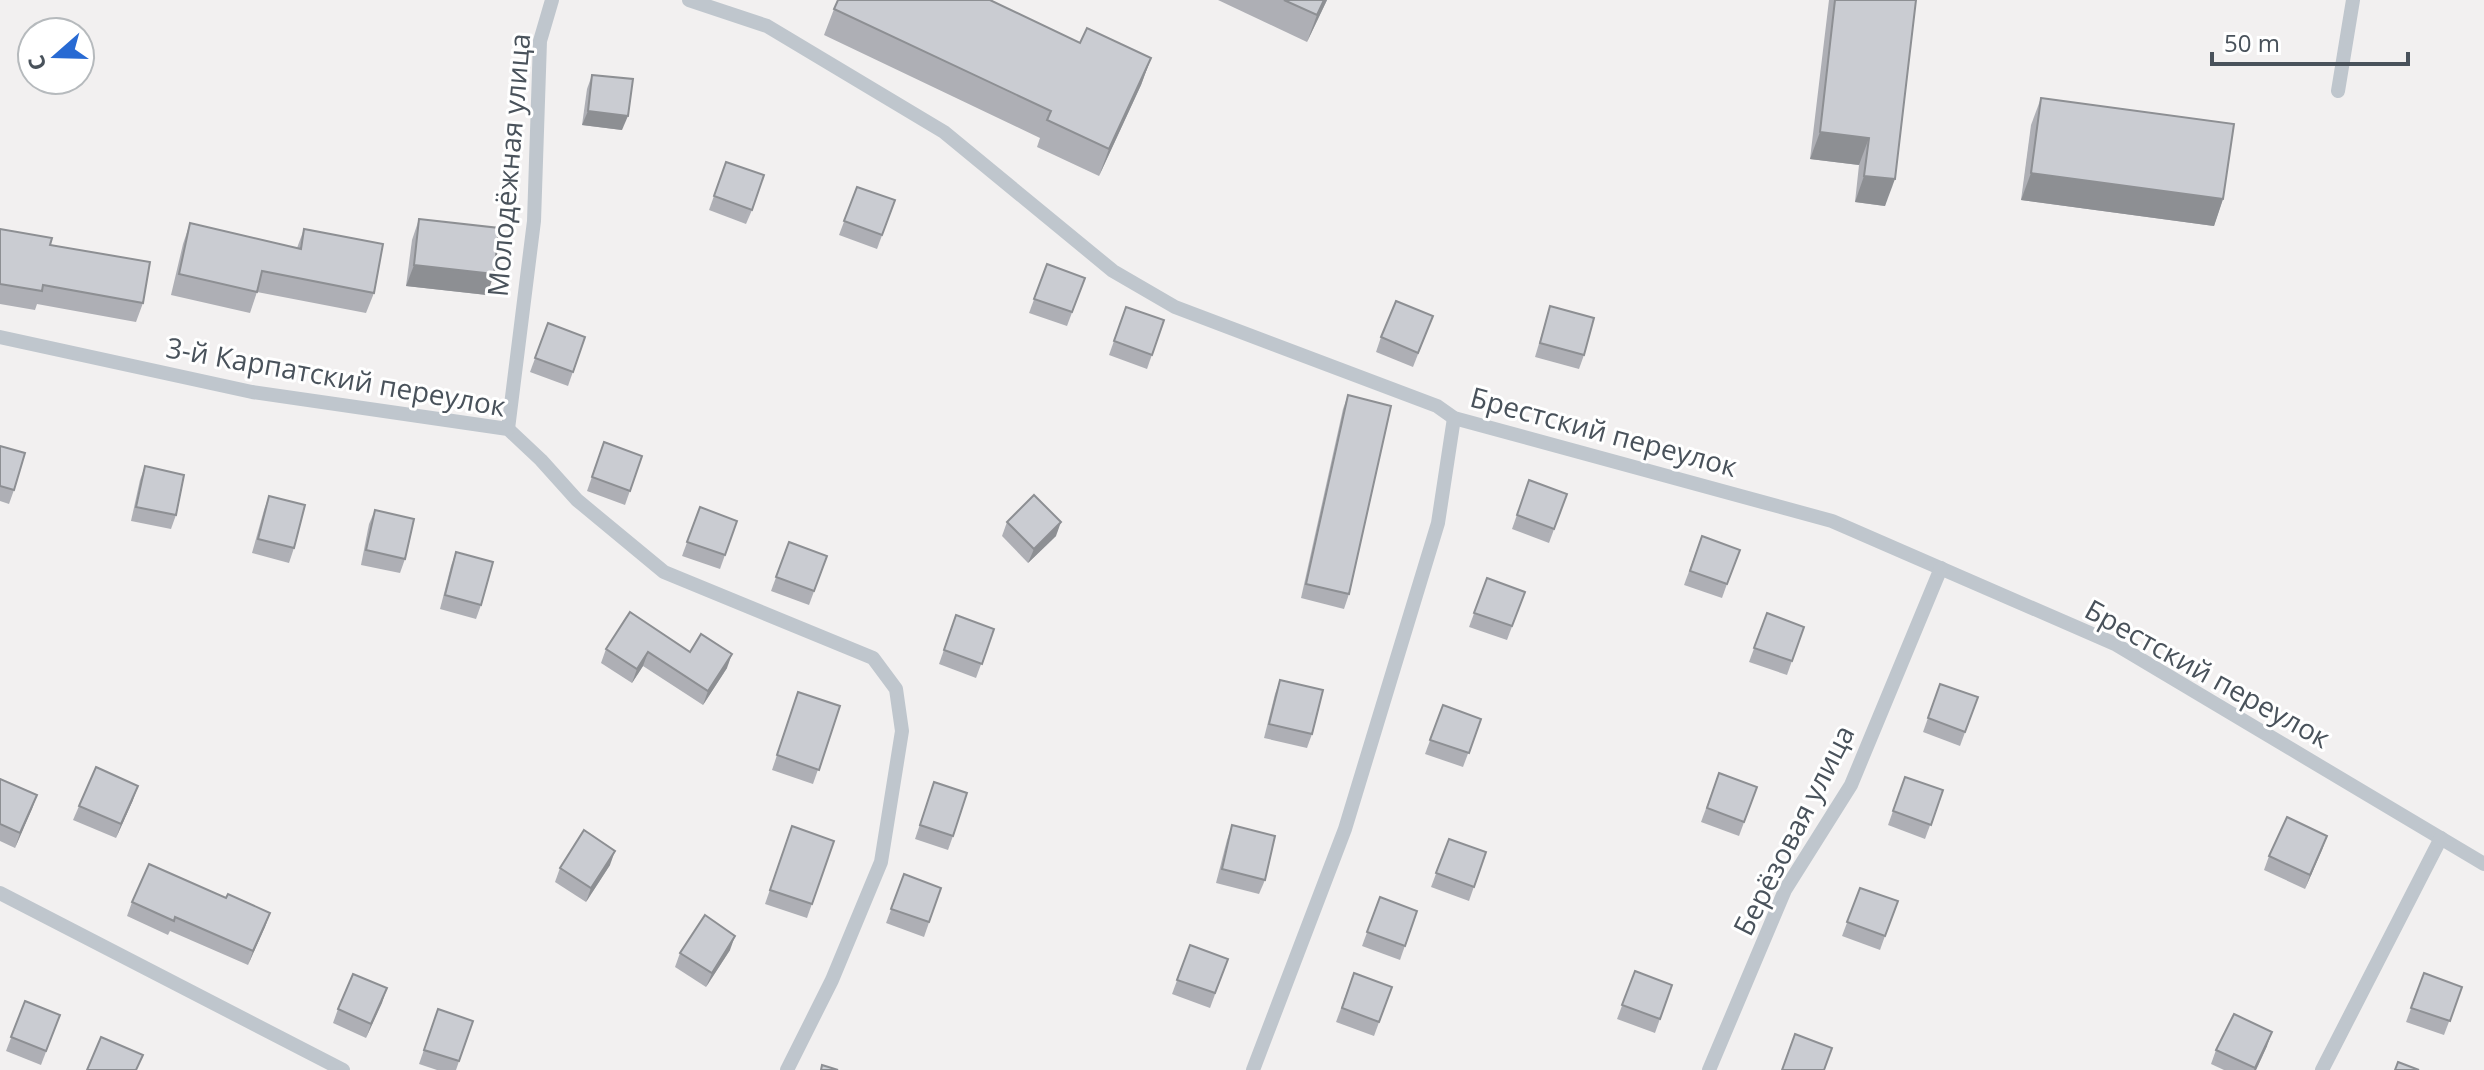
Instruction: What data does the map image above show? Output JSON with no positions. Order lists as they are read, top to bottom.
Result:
{
  "streets": {
    "lane": [
      "Молодёжная улица",
      "3-й Карпатский переулок",
      "Брестский переулок",
      "Берёзовая улица"
    ]
  },
  "crossings": [
    ["Молодёжная улица", "3-й Карпатский переулок"],
    ["Брестский переулок", "Берёзовая улица"]
  ],
  "scale_bar": "50 m",
  "north": "left"
}
